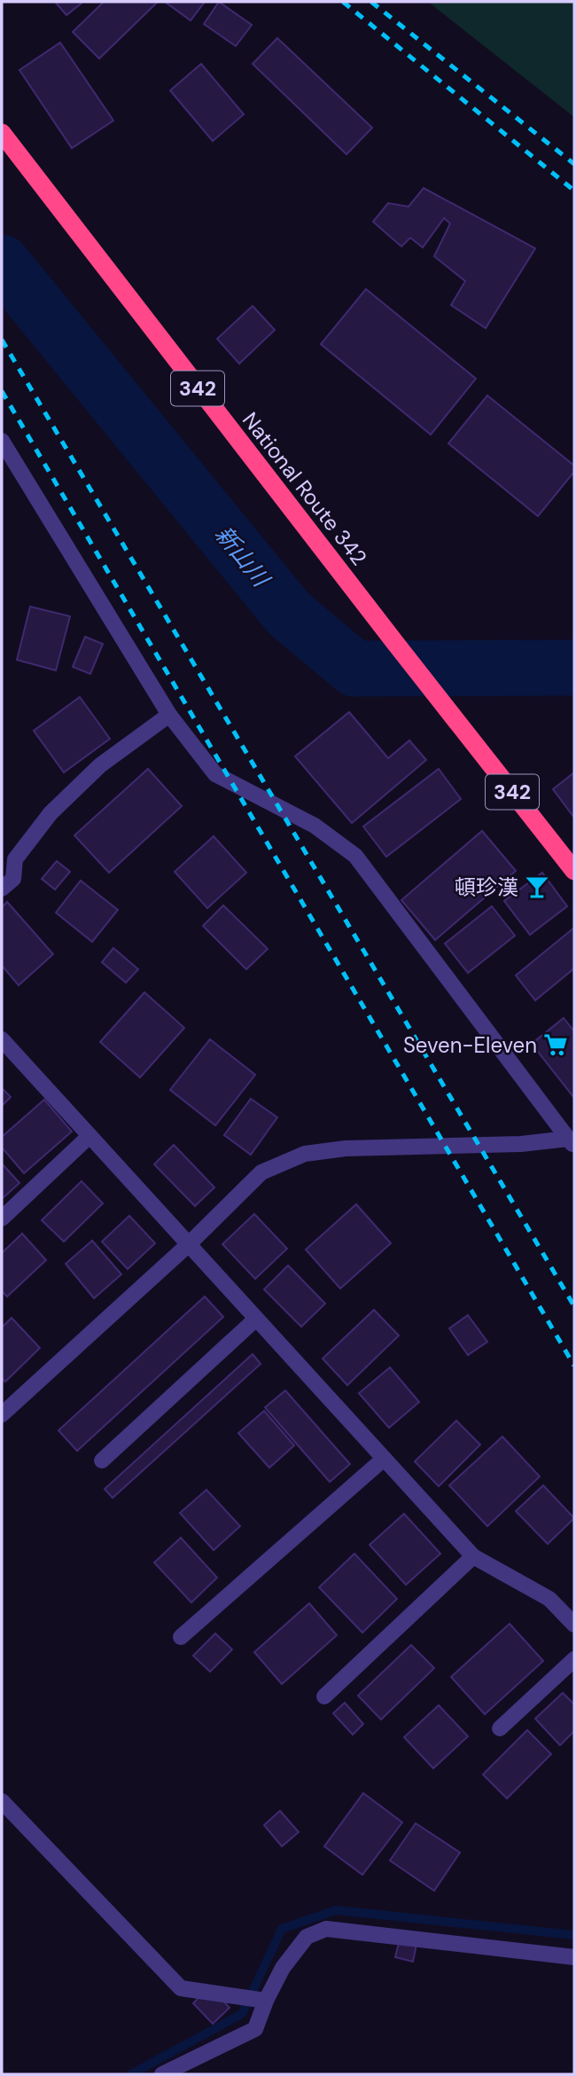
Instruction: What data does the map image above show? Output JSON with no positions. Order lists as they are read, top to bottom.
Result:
{
  "streets": {
    "highway": ["342", "National Route 342"]
  },
  "water": ["新山川"],
  "places": {
    "bar": ["頓珍漢"],
    "supermarket": ["Seven-Eleven"]
  }
}
